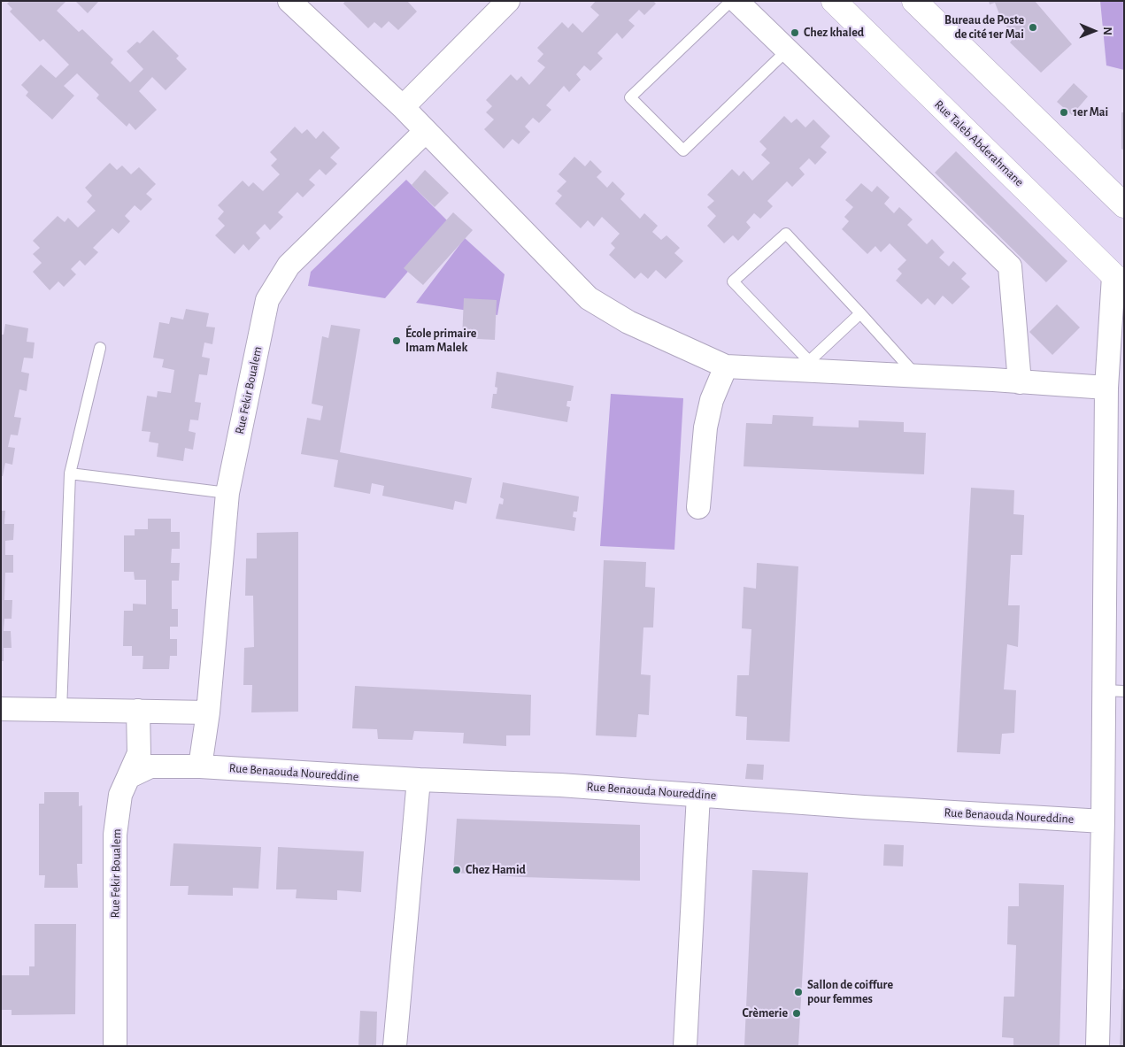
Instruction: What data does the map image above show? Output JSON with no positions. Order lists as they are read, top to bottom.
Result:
{
  "streets": {
    "main road": ["Rue Taleb Abderahmane"],
    "street": ["Rue Fekir Boualem", "Rue Benaouda Noureddine"]
  },
  "crossings": [
    ["Rue Fekir Boualem", "Rue Benaouda Noureddine"]
  ],
  "places": [
    "Bureau de Poste de cité 1er Mai",
    "Chez khaled",
    "1er Mai",
    "École primaire Imam Malek",
    "Chez Hamid",
    "Sallon de coiffure pour femmes",
    "Crèmerie"
  ],
  "north": "right"
}
